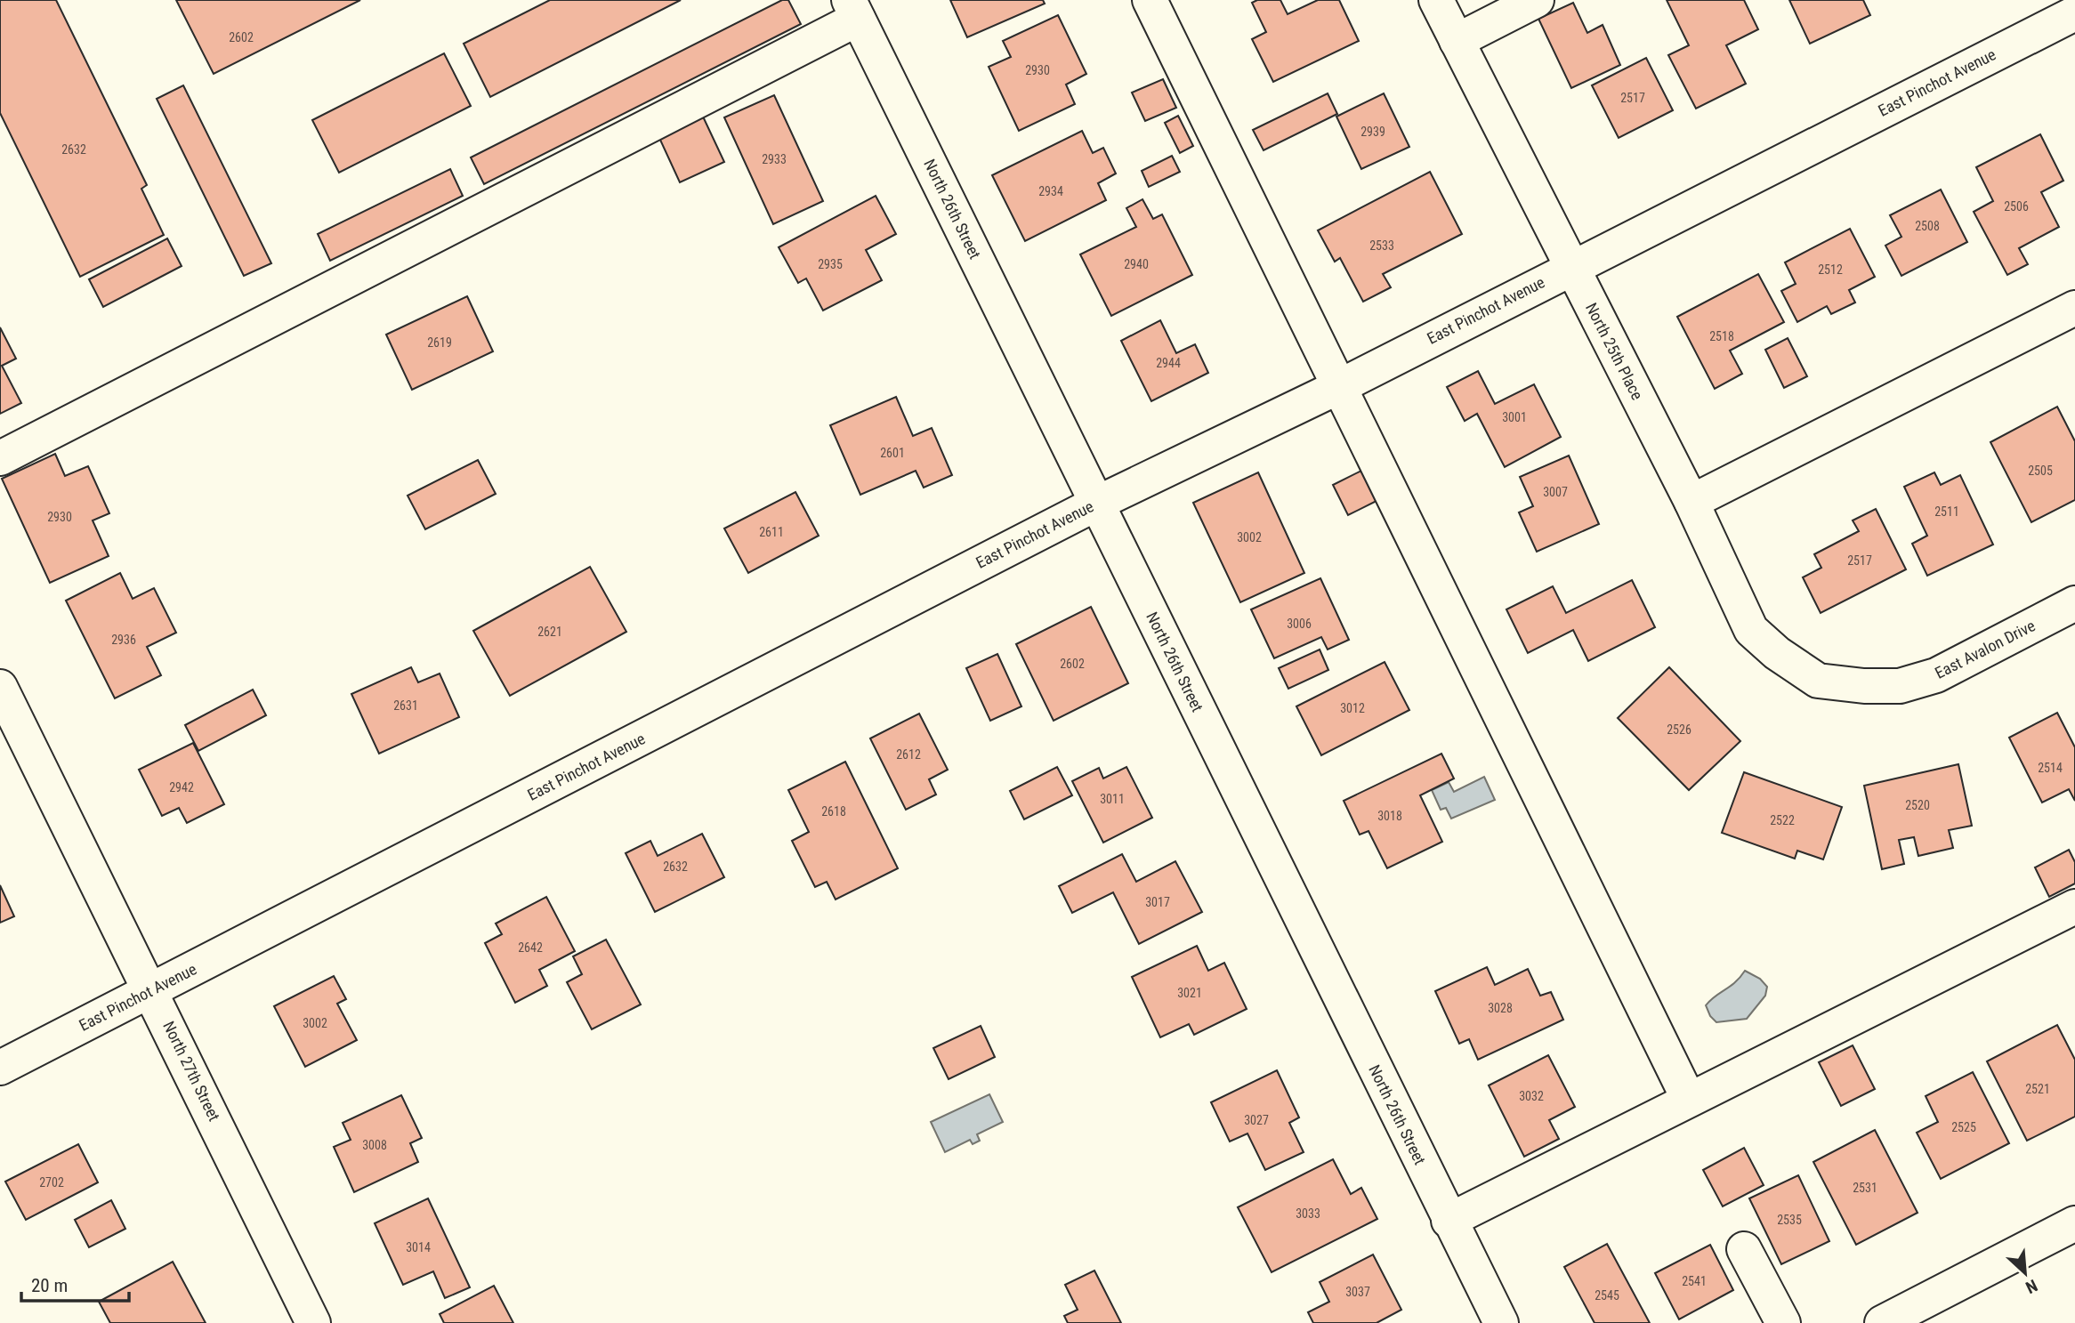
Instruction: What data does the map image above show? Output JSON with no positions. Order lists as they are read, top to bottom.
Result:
{
  "streets": {
    "street": [
      "East Pinchot Avenue",
      "North 26th Street",
      "North 25th Place",
      "East Avalon Drive",
      "North 27th Street"
    ]
  },
  "crossings": [
    ["East Pinchot Avenue", "North 26th Street"],
    ["East Pinchot Avenue", "North 25th Place"],
    ["East Pinchot Avenue", "North 27th Street"],
    ["North 25th Place", "East Avalon Drive"]
  ],
  "house_numbers": [
    "2602",
    "2930",
    "2517",
    "2939",
    "2632",
    "2933",
    "2934",
    "2506",
    "2508",
    "2533",
    "2935",
    "2940",
    "2512",
    "2518",
    "2619",
    "2944",
    "3001",
    "2601",
    "2505",
    "3007",
    "2511",
    "2930",
    "2611",
    "3002",
    "2517",
    "3006",
    "2621",
    "2936",
    "2602",
    "2631",
    "3012",
    "2526",
    "2612",
    "2514",
    "2942",
    "3011",
    "2520",
    "2618",
    "3018",
    "2522",
    "2632",
    "3017",
    "2642",
    "3021",
    "3028",
    "3002",
    "2521",
    "3032",
    "3027",
    "2525",
    "3008",
    "2702",
    "2531",
    "3033",
    "2535",
    "3014",
    "2541",
    "3037",
    "2545"
  ],
  "scale_bar": "20 m",
  "north": "bottom right"
}
